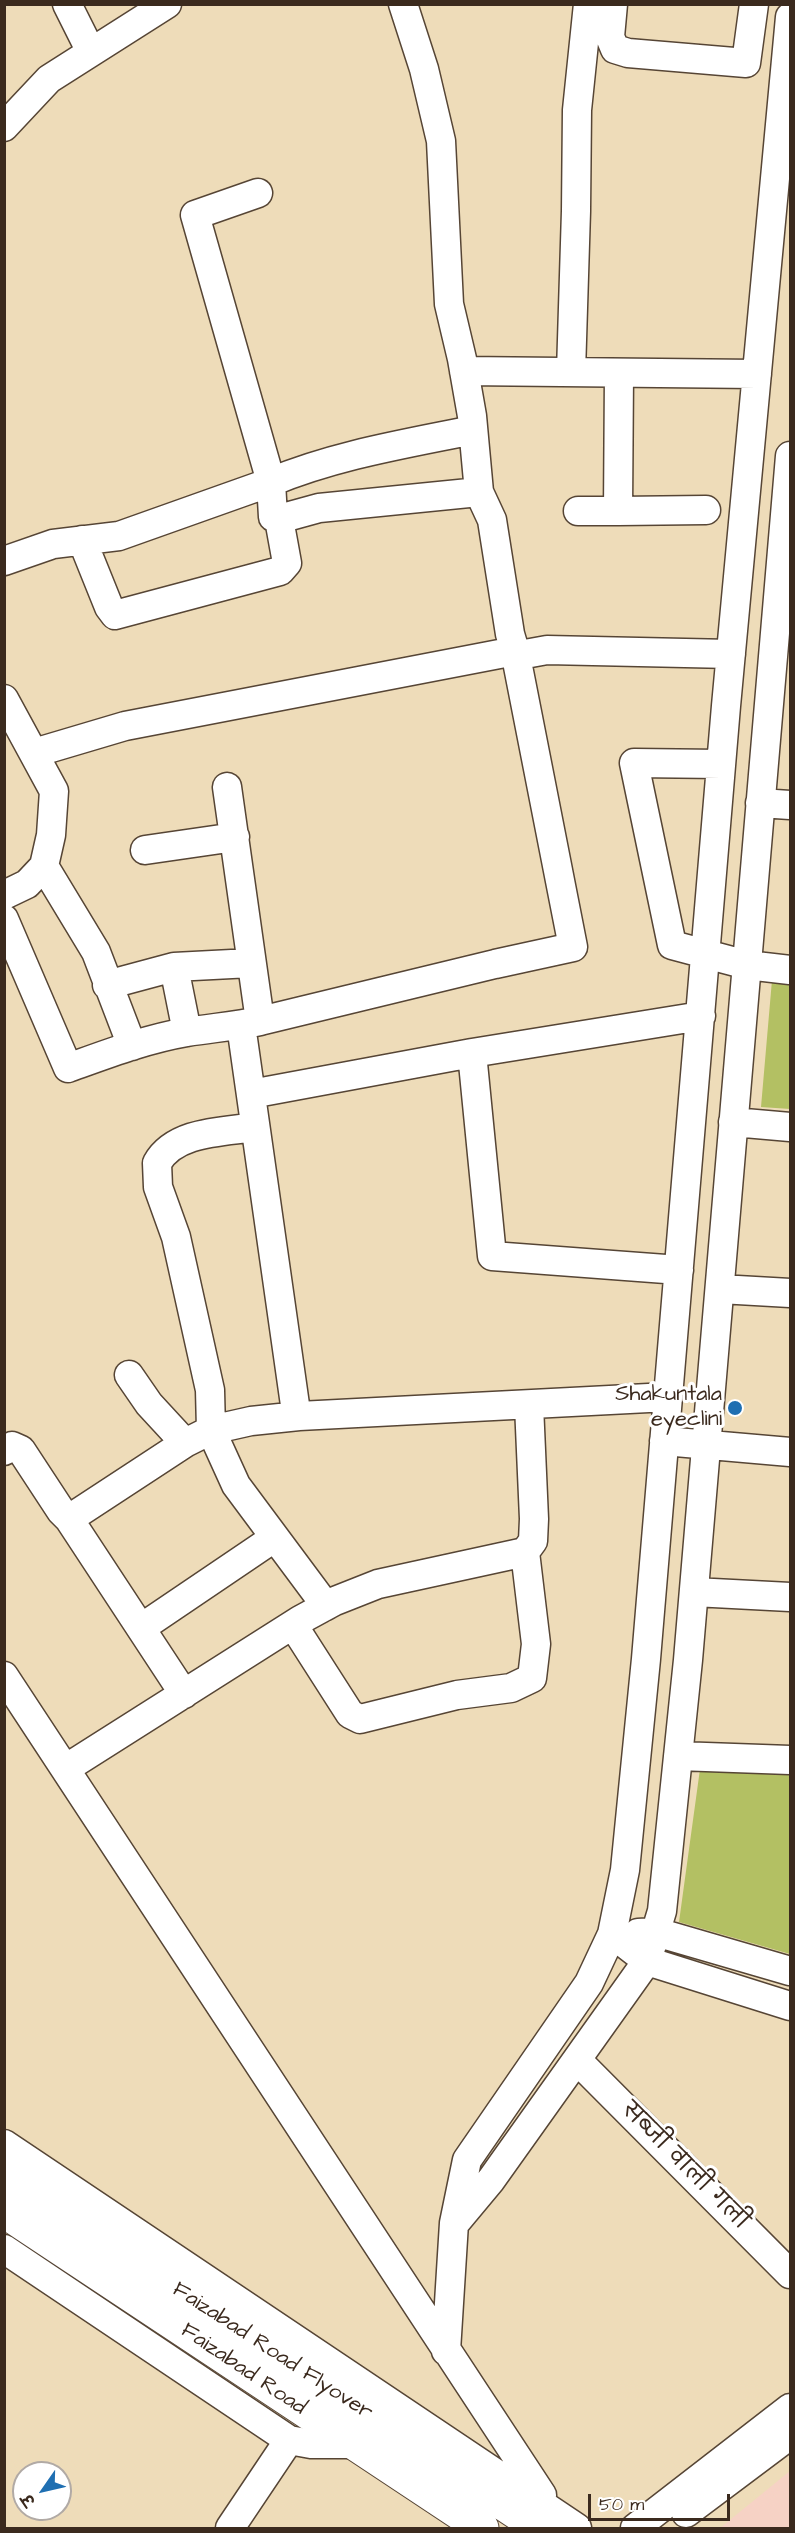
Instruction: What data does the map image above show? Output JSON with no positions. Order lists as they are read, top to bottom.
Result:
{
  "streets": {
    "highway": ["Faizabad Road Flyover", "Faizabad Road"],
    "street": ["सब्जी वाली गली"]
  },
  "places": ["Shakuntala eyeclini"],
  "scale_bar": "50 m",
  "north": "bottom left"
}
